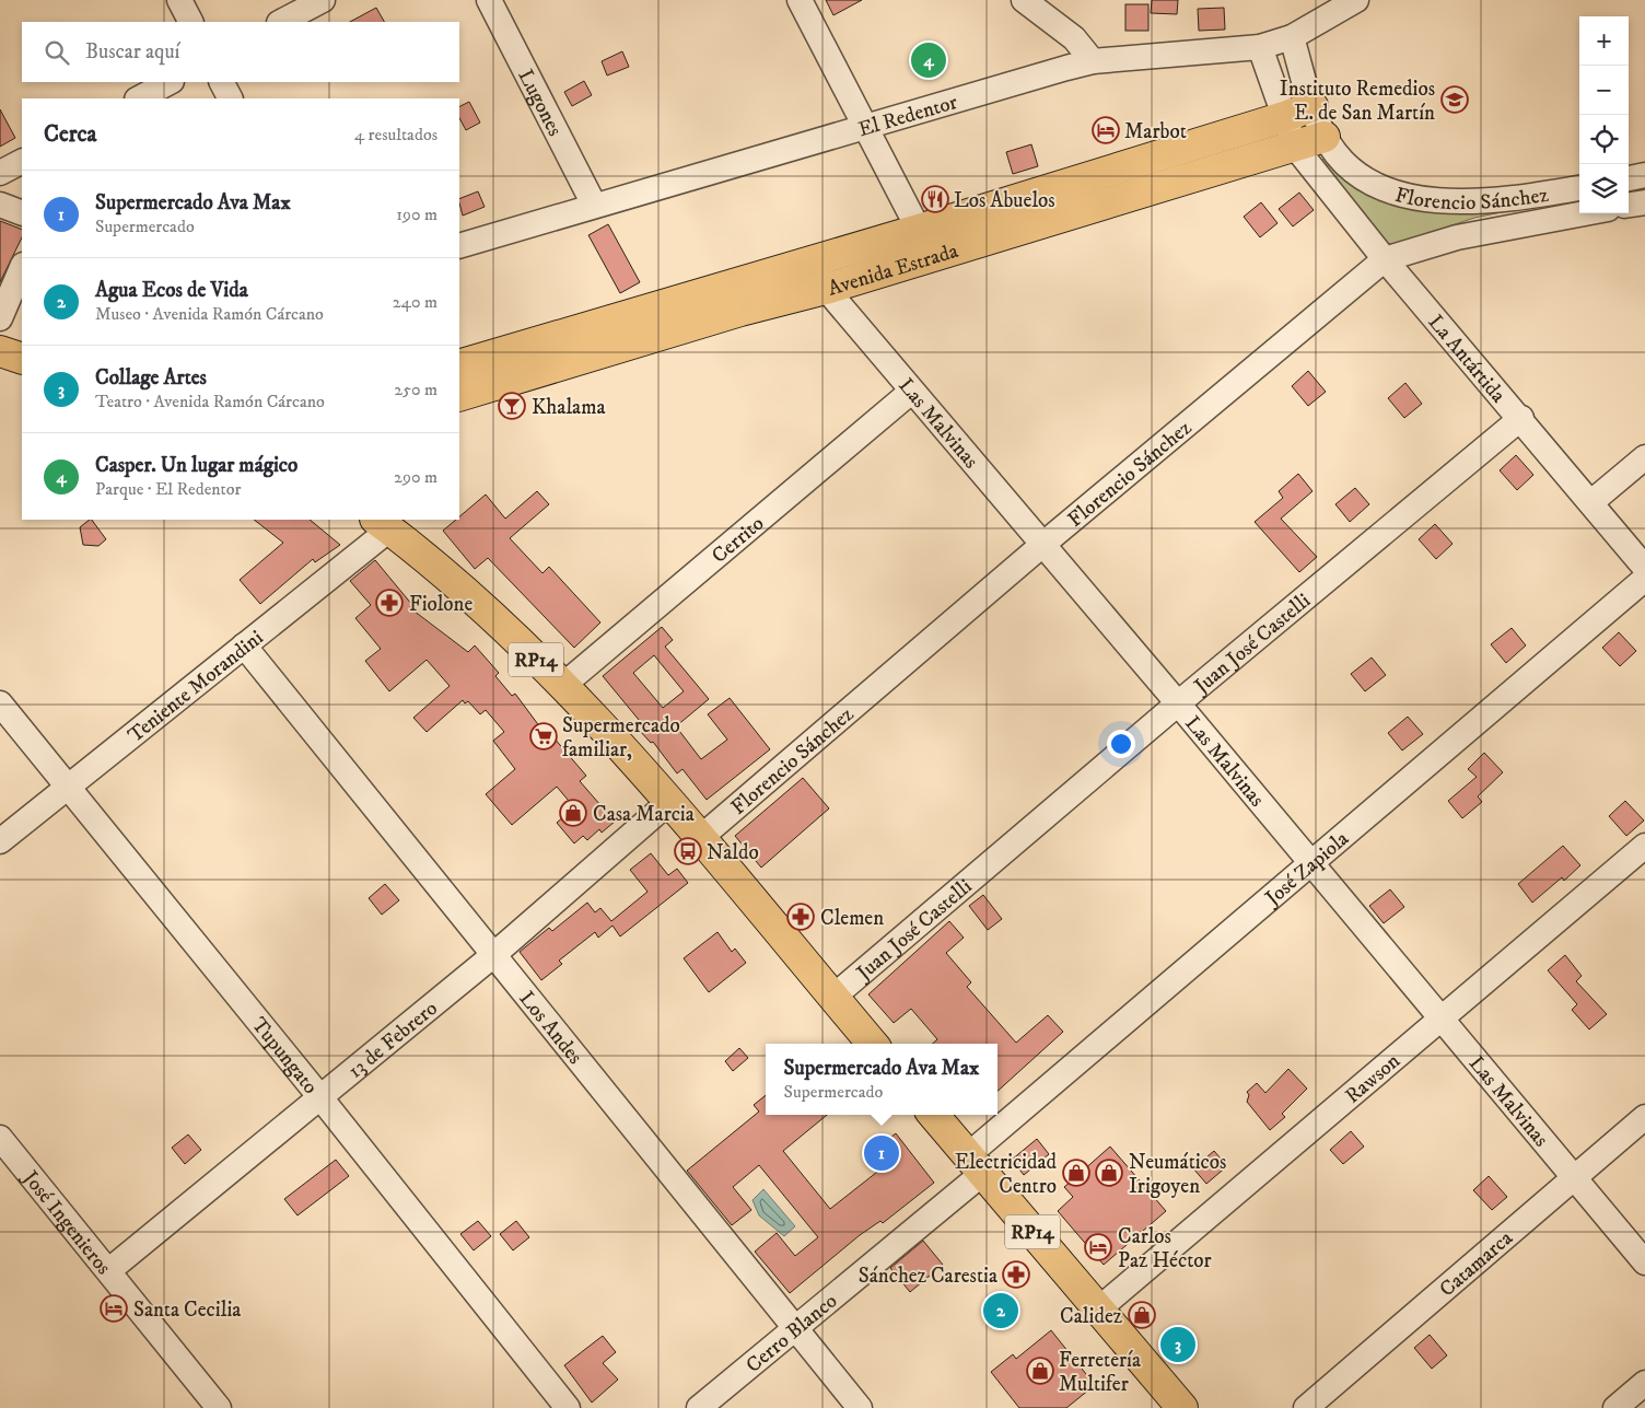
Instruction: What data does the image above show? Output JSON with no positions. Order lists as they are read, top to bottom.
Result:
{
  "streets": {
    "main road": ["Avenida Estrada", "RP14"],
    "street": [
      "Lugones",
      "El Redentor",
      "Florencio Sánchez",
      "La Antártida",
      "Las Malvinas",
      "Cerrito",
      "Juan José Castelli",
      "Teniente Morandini",
      "José Zapiola",
      "Los Andes",
      "13 de Febrero",
      "Tupungato",
      "Rawson",
      "José Ingenieros",
      "Catamarca",
      "Cerro Blanco"
    ]
  },
  "crossings": [
    ["Lugones", "El Redentor"],
    ["El Redentor", "Florencio Sánchez"],
    ["Florencio Sánchez", "Avenida Estrada"],
    ["Florencio Sánchez", "La Antártida"],
    ["Florencio Sánchez", "Las Malvinas"],
    ["Florencio Sánchez", "RP14"],
    ["Avenida Estrada", "La Antártida"],
    ["Avenida Estrada", "Las Malvinas"],
    ["La Antártida", "Juan José Castelli"],
    ["Las Malvinas", "Cerrito"],
    ["Las Malvinas", "Juan José Castelli"],
    ["Las Malvinas", "José Zapiola"],
    ["Las Malvinas", "Rawson"],
    ["Las Malvinas", "Catamarca"],
    ["Cerrito", "RP14"],
    ["Juan José Castelli", "RP14"],
    ["RP14", "Teniente Morandini"],
    ["RP14", "José Zapiola"],
    ["RP14", "13 de Febrero"],
    ["RP14", "Rawson"],
    ["RP14", "Cerro Blanco"],
    ["Teniente Morandini", "Los Andes"],
    ["Teniente Morandini", "Tupungato"],
    ["José Zapiola", "Cerro Blanco"],
    ["Los Andes", "13 de Febrero"],
    ["Los Andes", "Cerro Blanco"],
    ["13 de Febrero", "Tupungato"],
    ["13 de Febrero", "José Ingenieros"]
  ],
  "places": {
    "school or university": ["Instituto Remedios E. de San Martín"],
    "hotel": ["Marbot", "Carlos Paz Héctor", "Santa Cecilia"],
    "restaurant": ["Los Abuelos"],
    "bar": ["Khalama"],
    "pharmacy": ["Fiolone", "Clemen", "Sánchez Carestia"],
    "supermarket": ["Supermercado familiar,"],
    "shop": [
      "Casa Marcia",
      "Electricidad Centro",
      "Neumáticos Irigoyen",
      "Calidez",
      "Ferretería Multifer"
    ],
    "bus stop": ["Naldo"]
  },
  "page": {
    "map_buttons": ["+", "−"],
    "search": "Buscar aquí",
    "pins": [
      "4",
      "1",
      "2",
      "3"
    ],
    "heading": ["Cerca", "4 resultados"],
    "list": [
      {
        "mark": "1",
        "name": "Supermercado Ava Max",
        "note": "Supermercado",
        "value": "190 m"
      },
      {
        "mark": "2",
        "name": "Agua Ecos de Vida",
        "note": "Museo · Avenida Ramón Cárcano",
        "value": "240 m"
      },
      {
        "mark": "3",
        "name": "Collage Artes",
        "note": "Teatro · Avenida Ramón Cárcano",
        "value": "250 m"
      },
      {
        "mark": "4",
        "name": "Casper. Un lugar mágico",
        "note": "Parque · El Redentor",
        "value": "290 m"
      }
    ],
    "popup": ["Supermercado Ava Max", "Supermercado"]
  }
}
